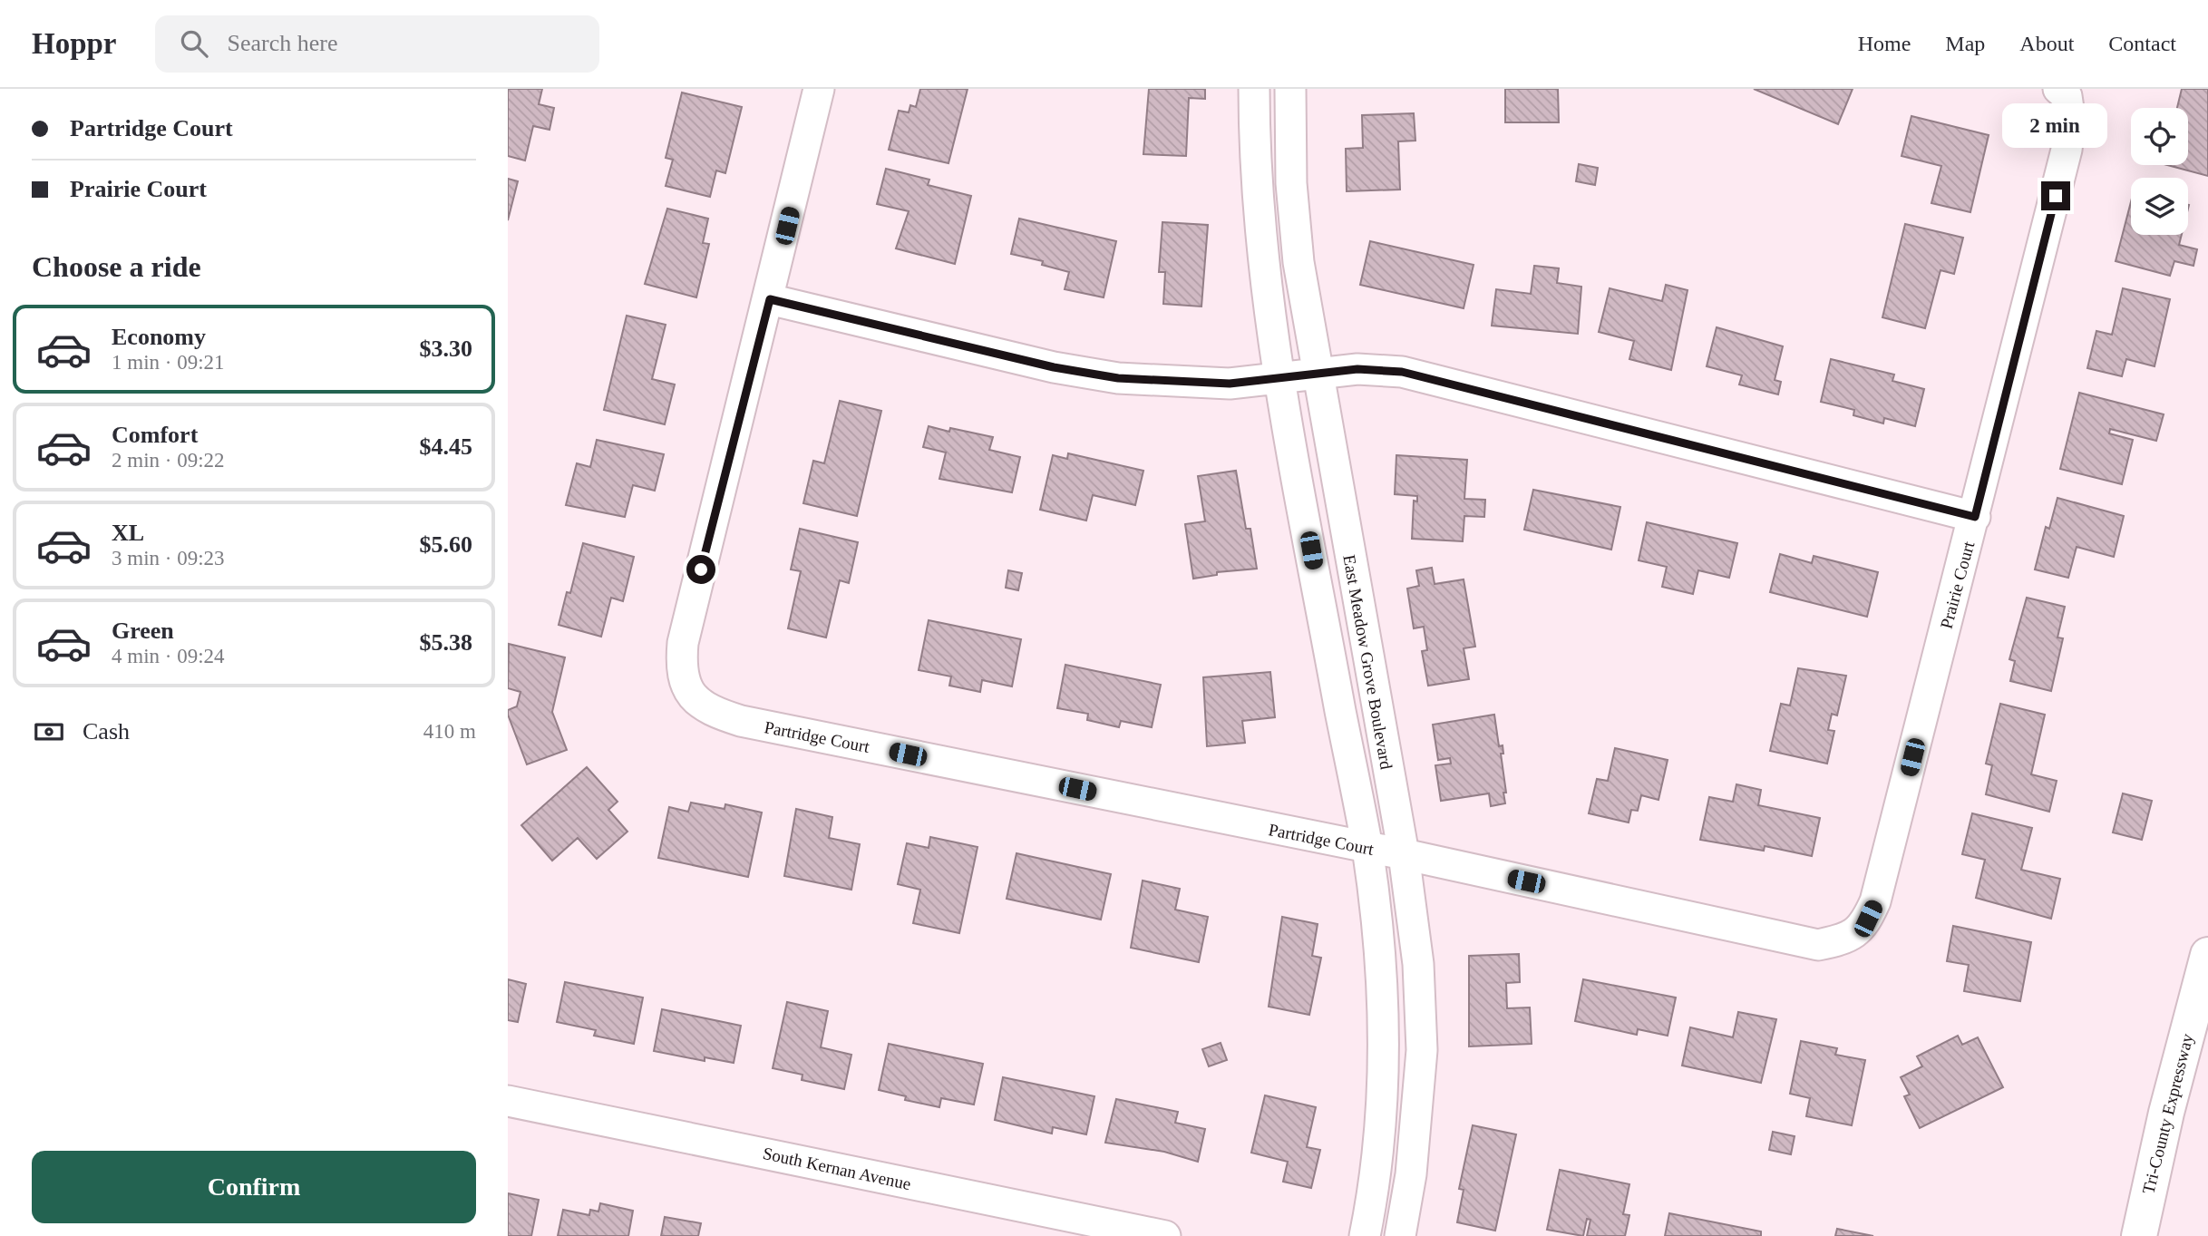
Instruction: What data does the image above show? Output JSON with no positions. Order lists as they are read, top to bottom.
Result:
{
  "streets": {
    "highway": ["Tri-County Expressway"],
    "street": [
      "Prairie Court",
      "East Meadow Grove Boulevard",
      "Partridge Court",
      "South Kernan Avenue"
    ]
  },
  "crossings": [
    ["Prairie Court", "Partridge Court"],
    ["East Meadow Grove Boulevard", "Partridge Court"]
  ],
  "page": {
    "header": "Hoppr",
    "search": "Search here",
    "nav": [
      "Home",
      "Map",
      "About",
      "Contact"
    ],
    "banner": ["Partridge Court", "Prairie Court"],
    "bubble": "2 min",
    "heading": "Choose a ride",
    "list": [
      {
        "name": "Economy",
        "note": "1 min · 09:21",
        "value": "$3.30"
      },
      {
        "name": "Comfort",
        "note": "2 min · 09:22",
        "value": "$4.45"
      },
      {
        "name": "XL",
        "note": "3 min · 09:23",
        "value": "$5.60"
      },
      {
        "name": "Green",
        "note": "4 min · 09:24",
        "value": "$5.38"
      }
    ],
    "pay": ["Cash", "410 m"],
    "buttons": "Confirm"
  }
}
